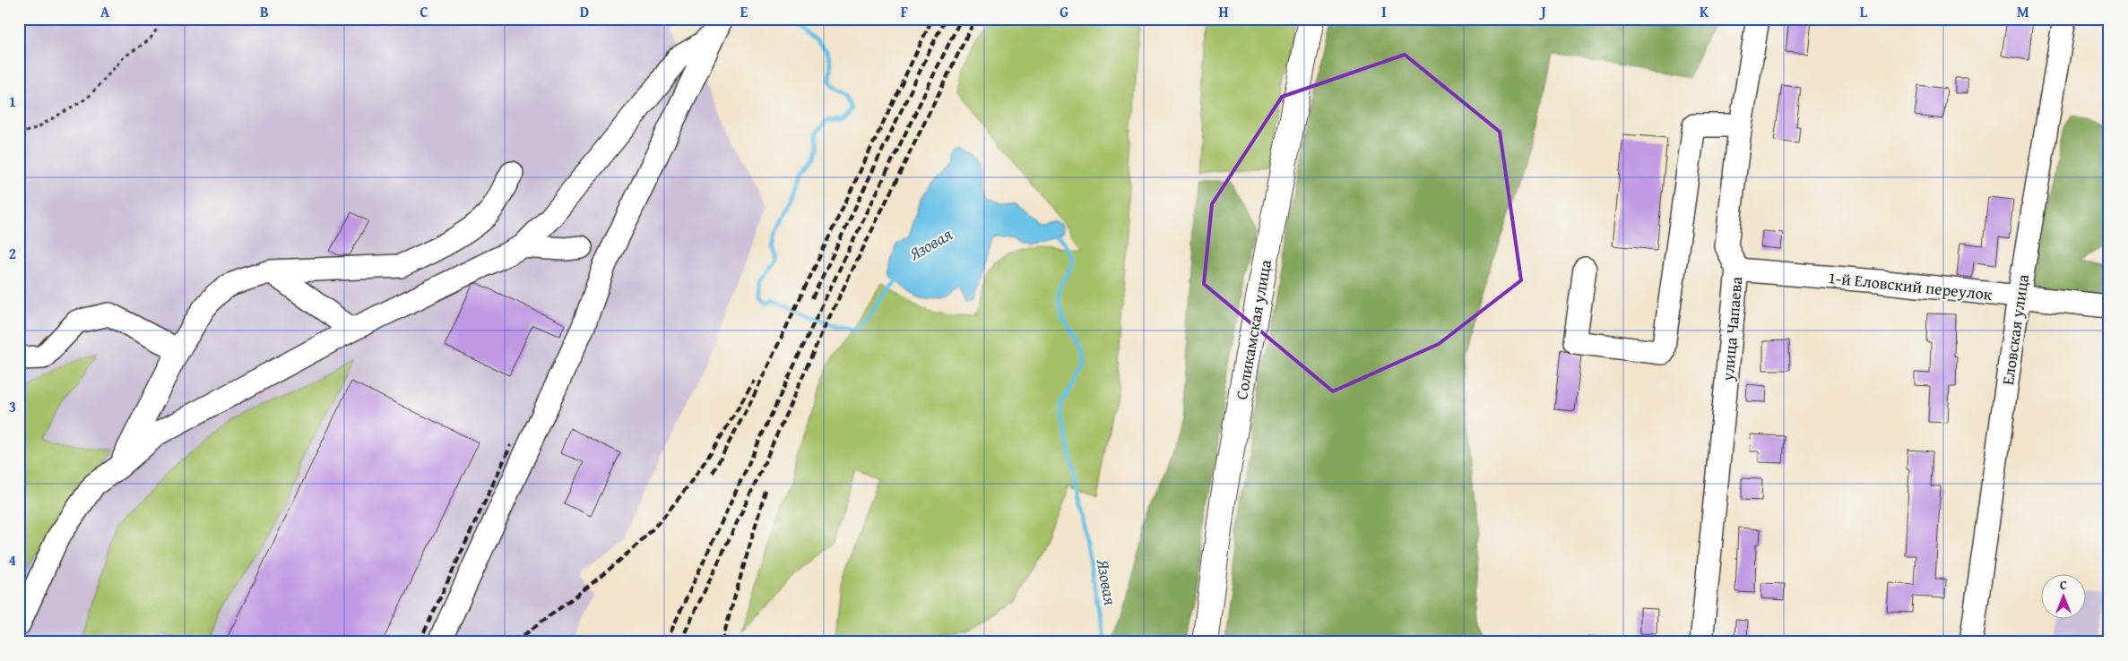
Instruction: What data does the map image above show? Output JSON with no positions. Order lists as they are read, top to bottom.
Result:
{
  "streets": {
    "main road": ["Соликамская улица"],
    "street": ["1-й Еловский переулок", "улица Чапаева", "Еловская улица"]
  },
  "crossings": [
    ["1-й Еловский переулок", "улица Чапаева"],
    ["1-й Еловский переулок", "Еловская улица"]
  ],
  "water": ["Язовая"],
  "north": "top",
  "grid": {
    "columns": [
      "A",
      "B",
      "C",
      "D",
      "E",
      "F",
      "G",
      "H",
      "I",
      "J",
      "K",
      "L",
      "M"
    ],
    "rows": [
      "1",
      "2",
      "3",
      "4"
    ]
  }
}
